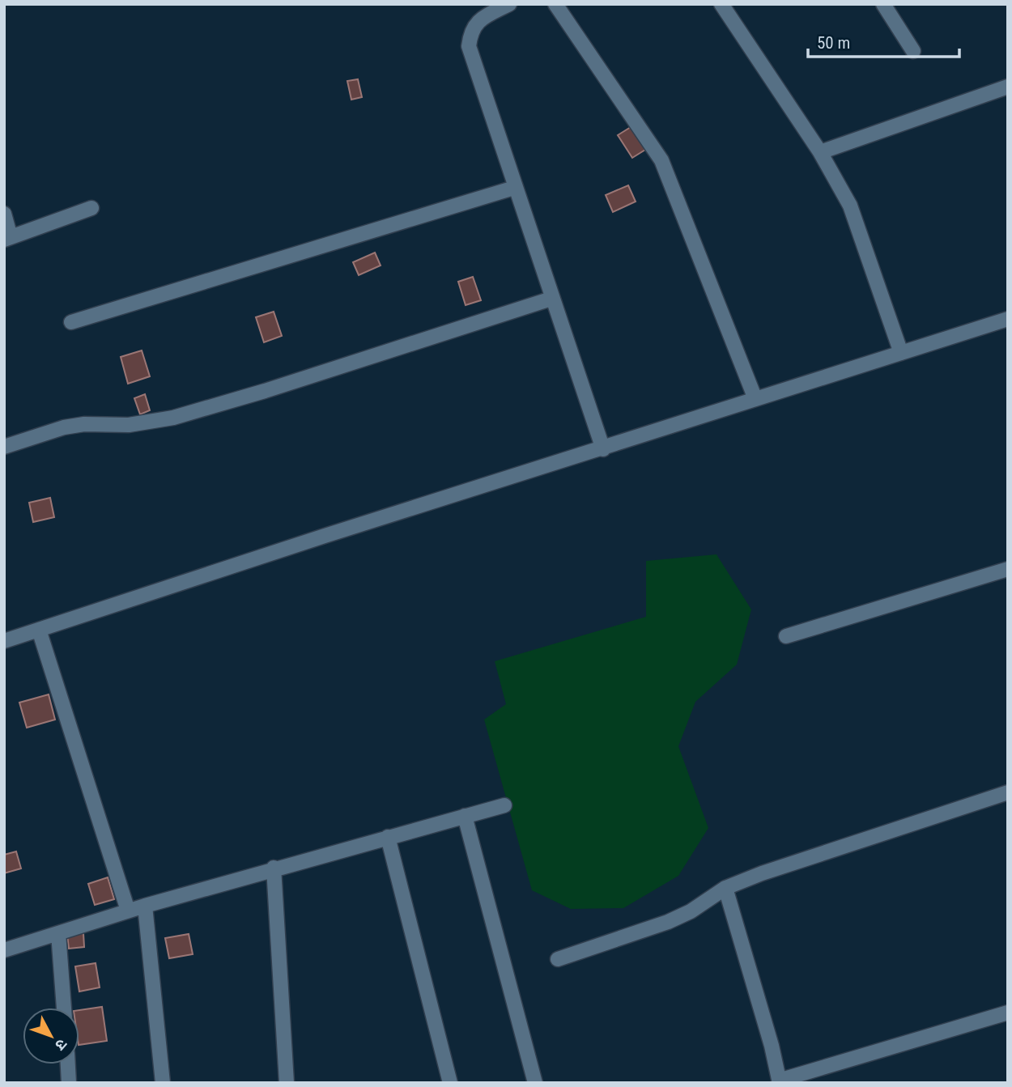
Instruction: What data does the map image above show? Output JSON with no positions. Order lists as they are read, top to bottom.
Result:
{
  "scale_bar": "50 m",
  "north": "bottom right"
}
